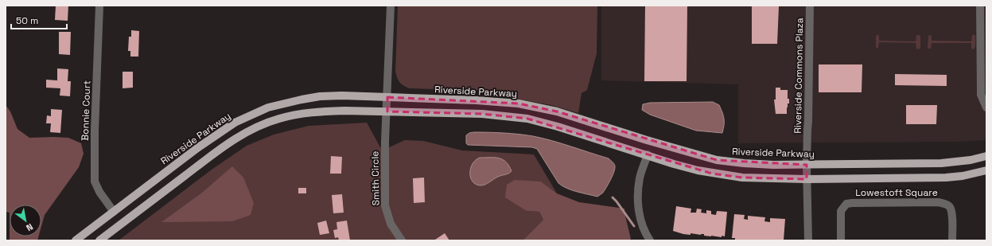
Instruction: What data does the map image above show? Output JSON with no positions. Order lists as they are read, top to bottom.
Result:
{
  "streets": {
    "main road": ["Riverside Parkway"],
    "street": [
      "Riverside Commons Plaza",
      "Bonnie Court",
      "Smith Circle",
      "Lowestoft Square"
    ]
  },
  "crossings": [
    ["Riverside Commons Plaza", "Riverside Parkway"],
    ["Riverside Parkway", "Bonnie Court"],
    ["Riverside Parkway", "Smith Circle"]
  ],
  "scale_bar": "50 m",
  "north": "bottom right"
}
